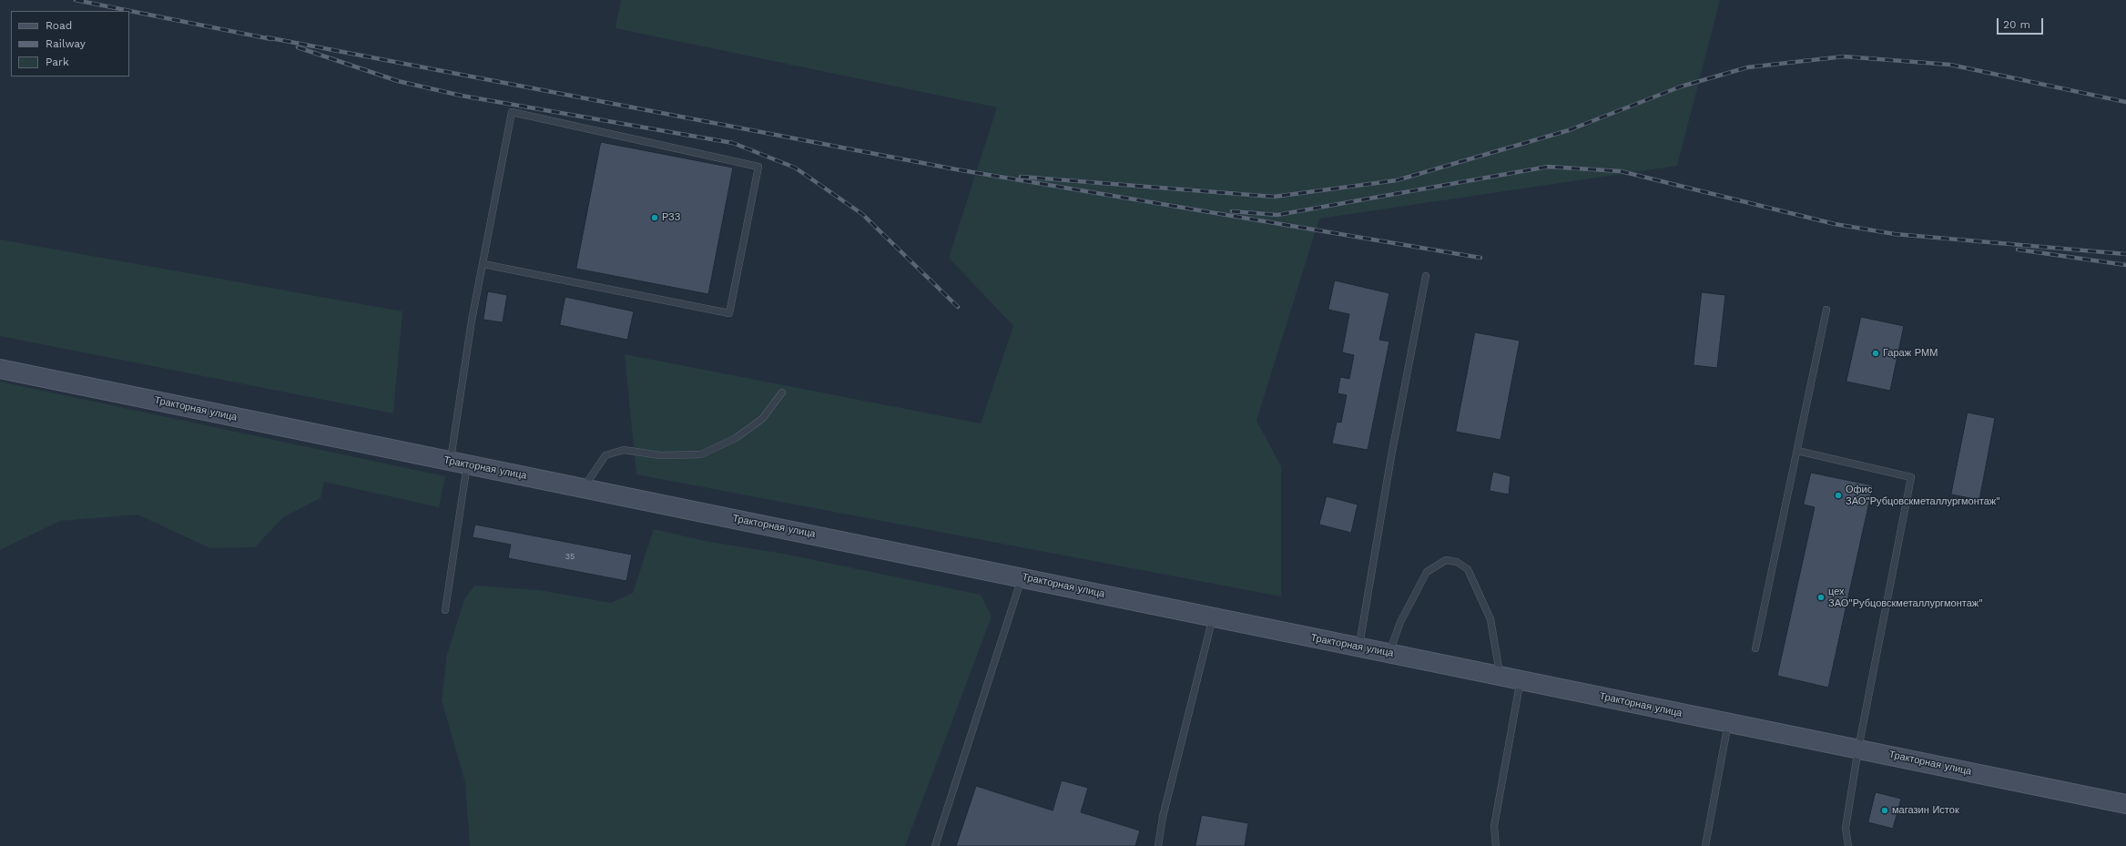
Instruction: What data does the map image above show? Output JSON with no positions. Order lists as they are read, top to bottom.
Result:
{
  "streets": {
    "main road": ["Тракторная улица"]
  },
  "places": [
    "РЗЗ",
    "Гараж РММ",
    "Офис ЗАО\"Рубцовскметаллургмонтаж\"",
    "цех ЗАО\"Рубцовскметаллургмонтаж\"",
    "магазин Исток"
  ],
  "house_numbers": ["35"],
  "legend": ["Road", "Railway", "Park"],
  "scale_bar": "20 m"
}
